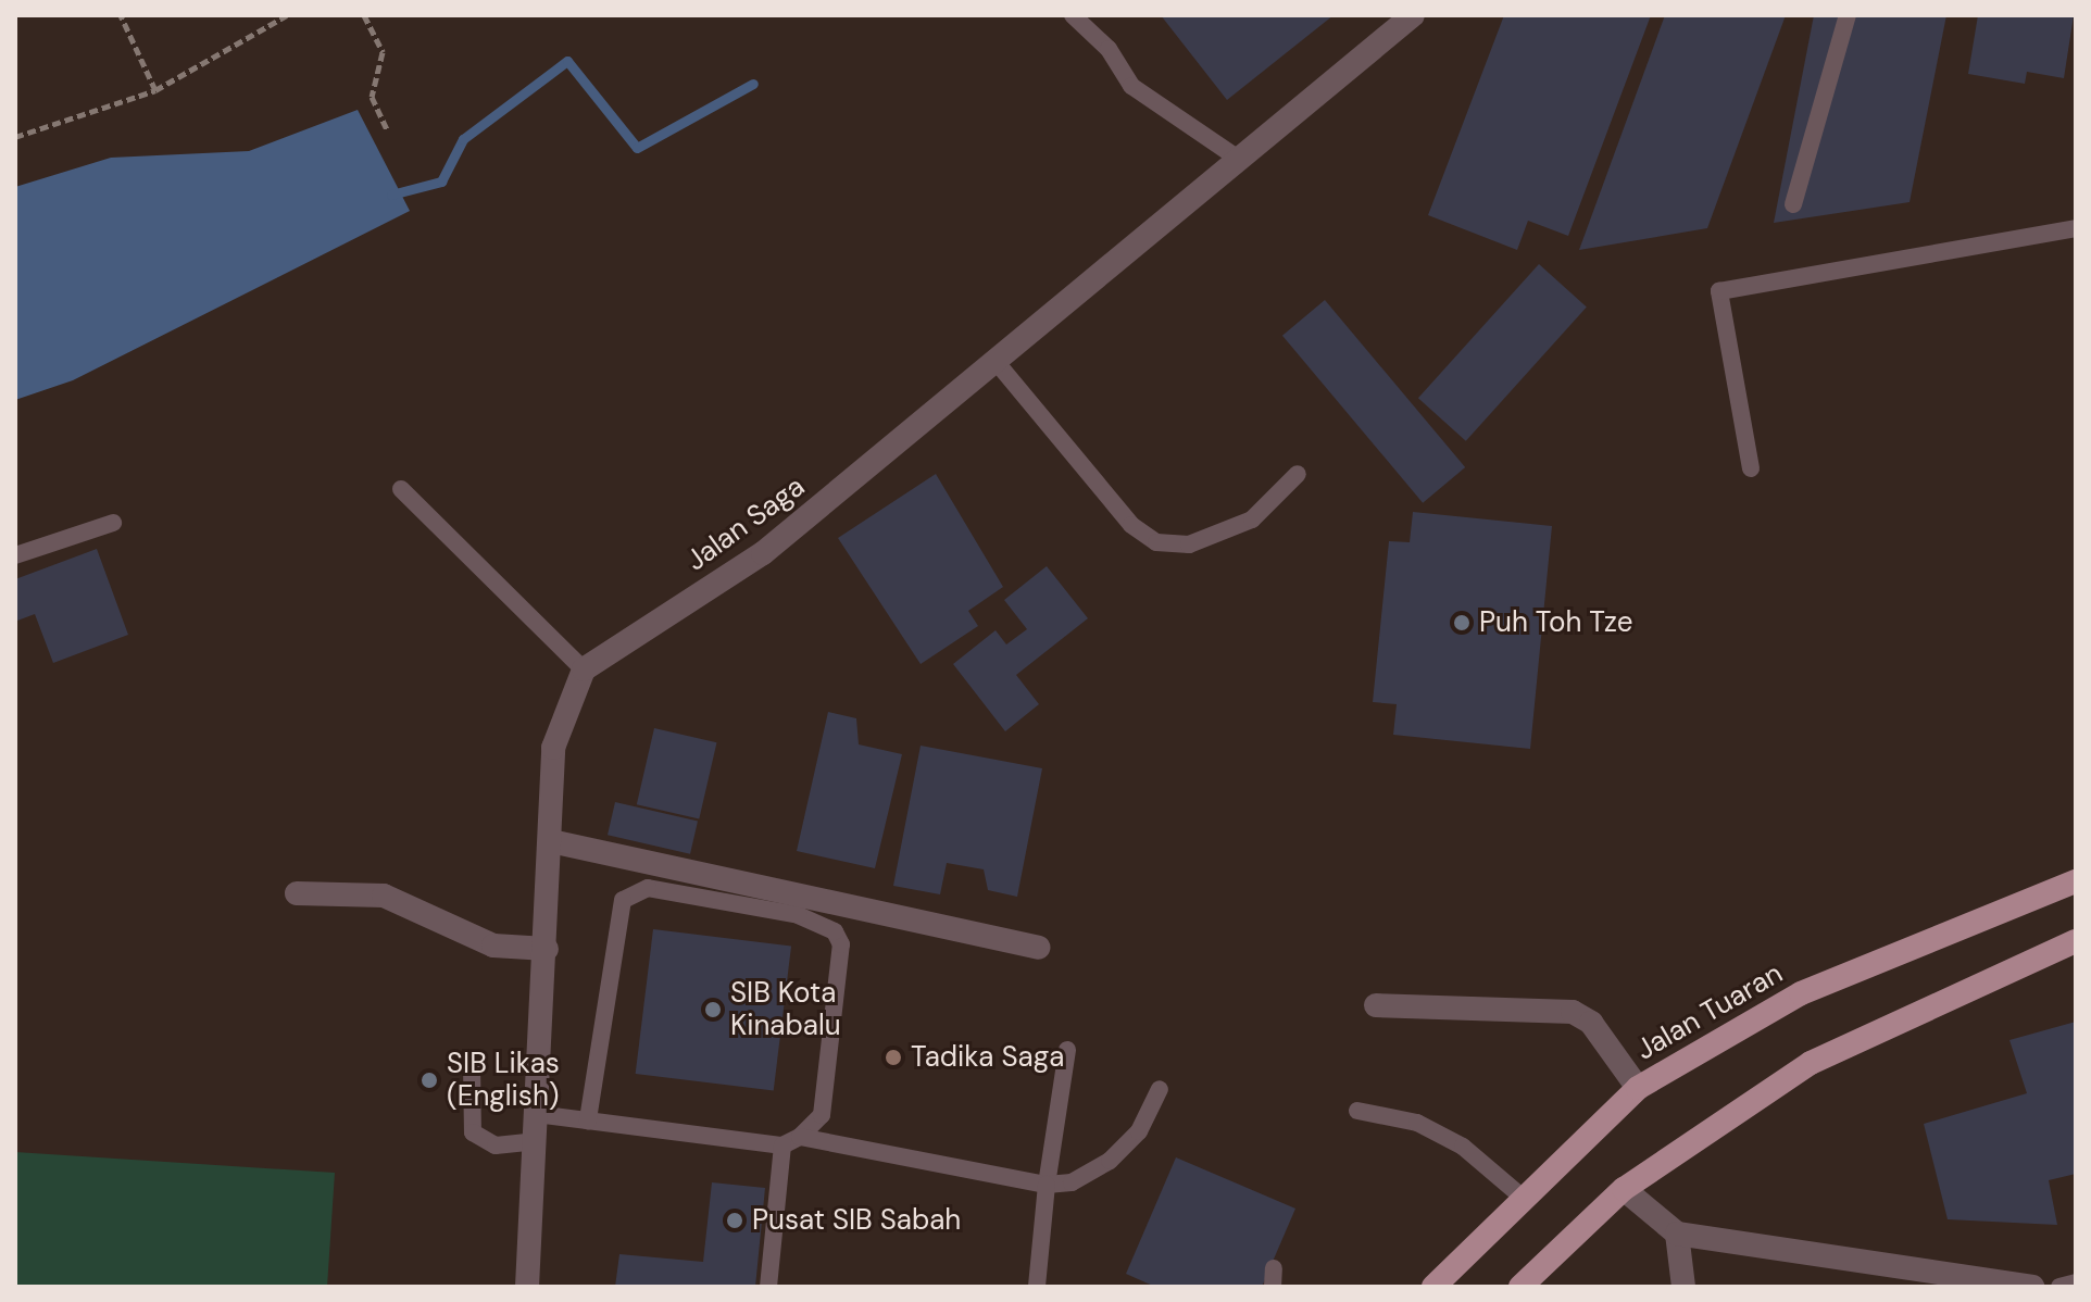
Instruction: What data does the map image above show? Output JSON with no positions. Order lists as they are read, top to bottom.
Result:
{
  "streets": {
    "main road": ["Jalan Tuaran"],
    "street": ["Jalan Saga"]
  },
  "places": [
    "Puh Toh Tze",
    "SIB Kota Kinabalu",
    "Tadika Saga",
    "SIB Likas (English)",
    "Pusat SIB Sabah"
  ]
}
